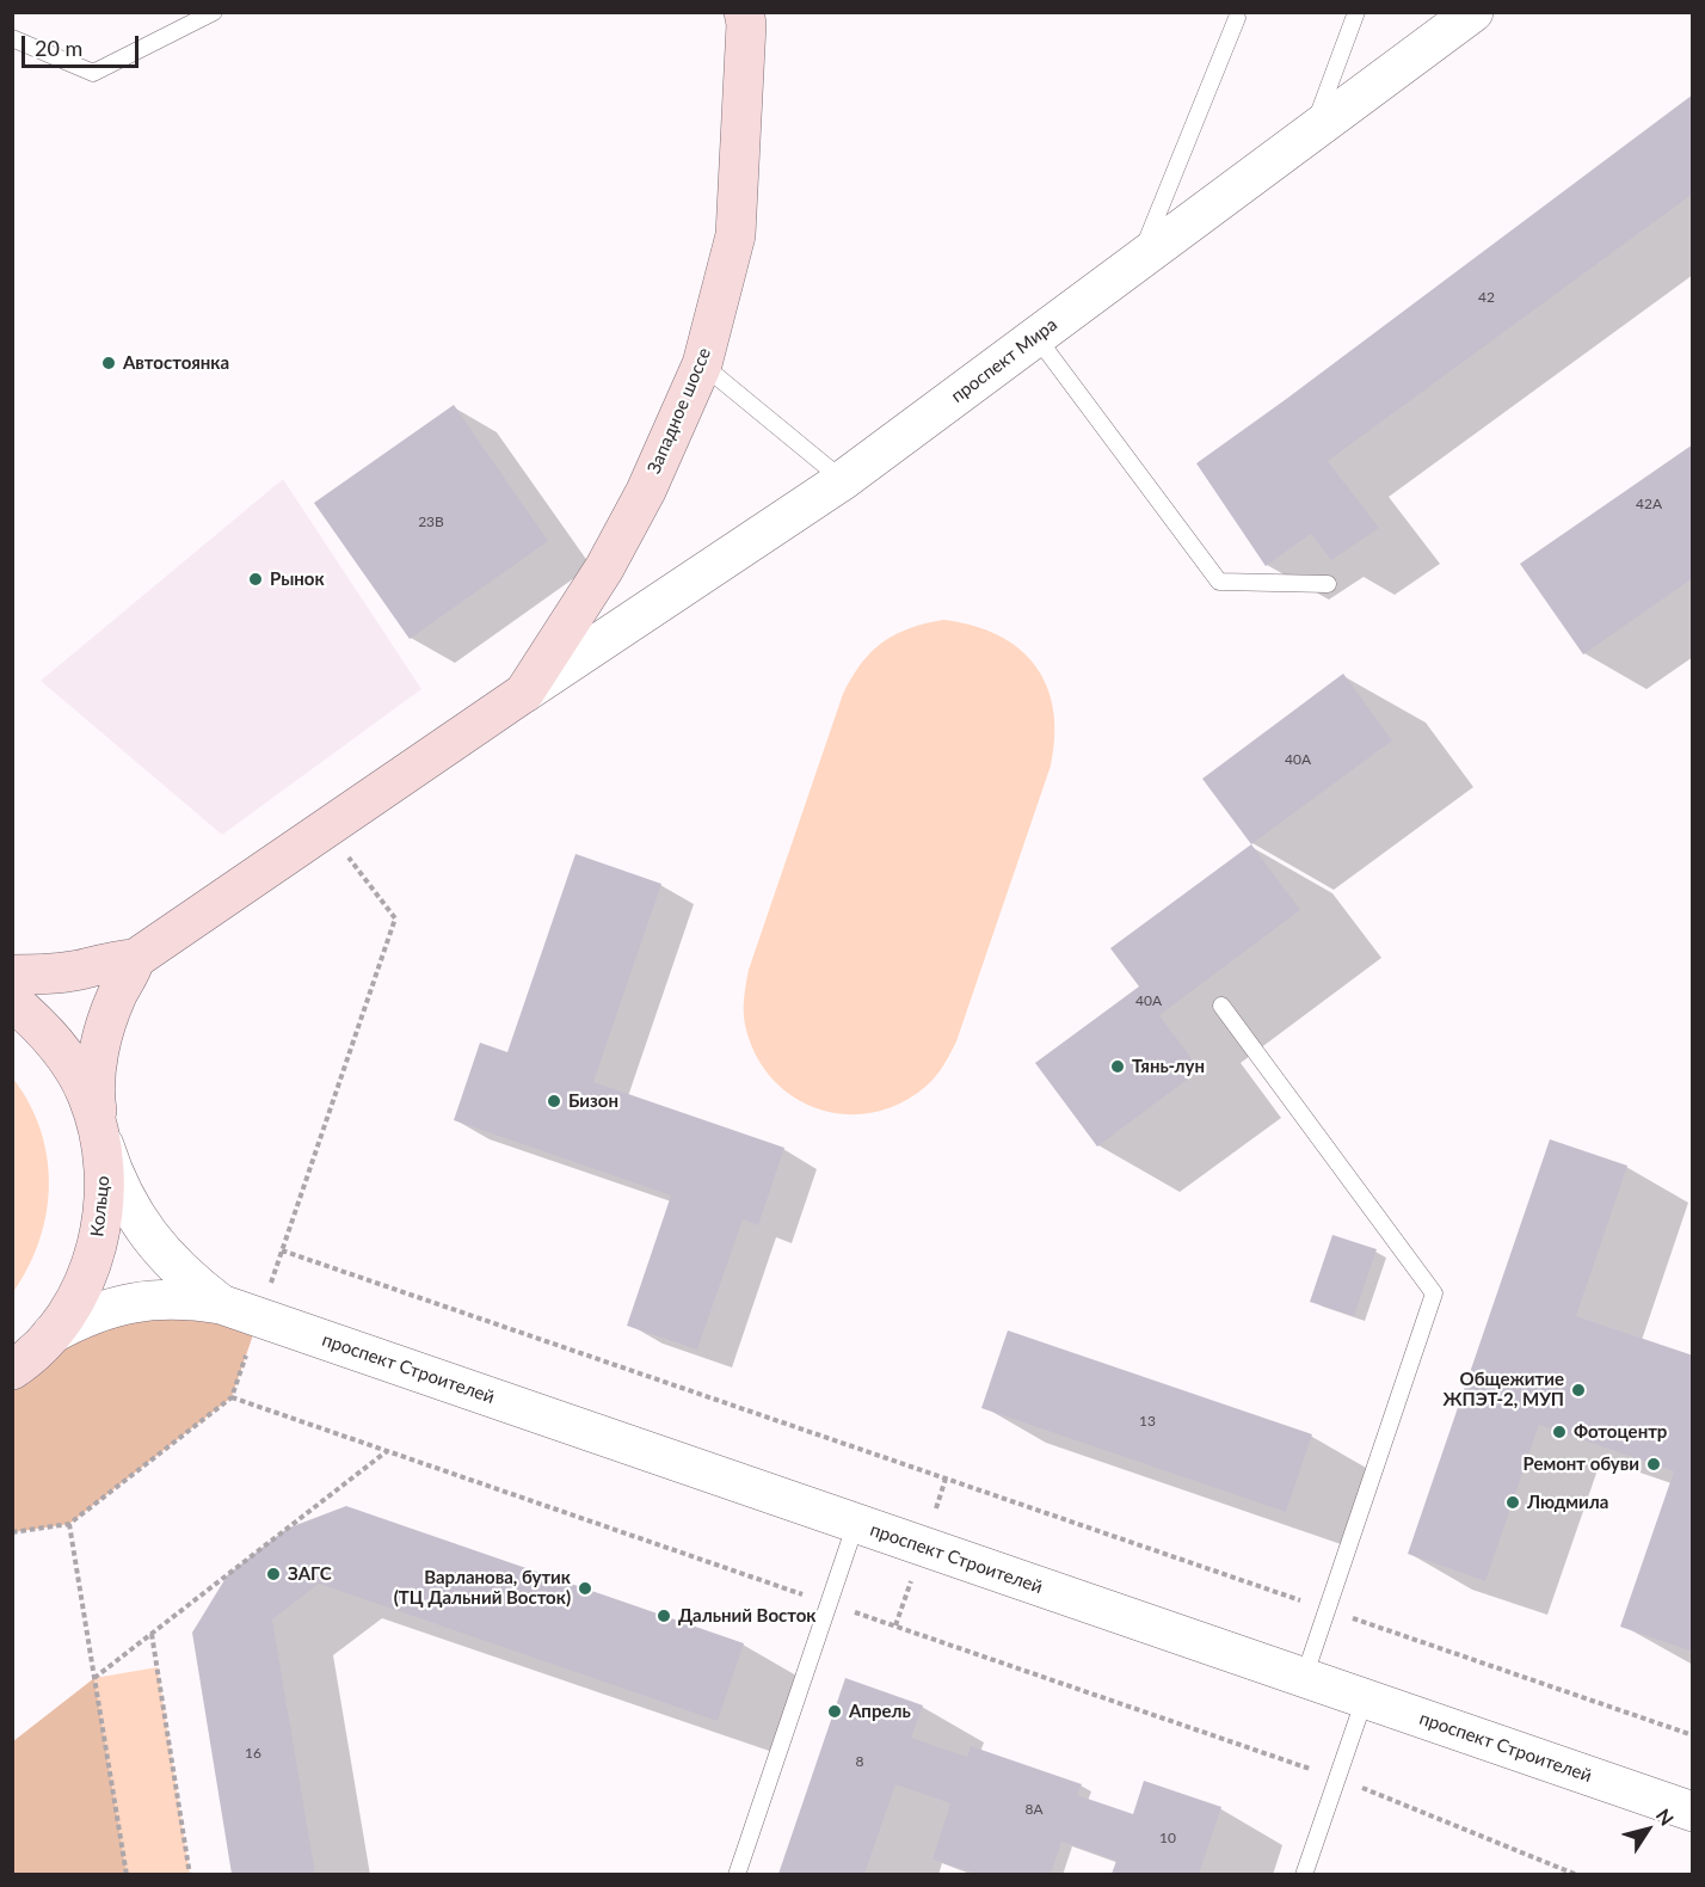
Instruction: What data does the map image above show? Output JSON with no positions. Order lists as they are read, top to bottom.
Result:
{
  "streets": {
    "main road": ["Западное шоссе", "Кольцо"],
    "street": ["проспект Мира", "проспект Строителей"]
  },
  "crossings": [
    ["проспект Мира", "Западное шоссе"]
  ],
  "places": [
    "Автостоянка",
    "Рынок",
    "Тянь-лун",
    "Бизон",
    "Общежитие ЖПЭТ-2, МУП",
    "Фотоцентр",
    "Ремонт обуви",
    "Людмила",
    "ЗАГС",
    "Варланова, бутик (ТЦ Дальний Восток)",
    "Дальний Восток",
    "Апрель"
  ],
  "house_numbers": [
    "42",
    "42А",
    "23В",
    "40А",
    "40А",
    "13",
    "16",
    "8",
    "8А",
    "10"
  ],
  "scale_bar": "20 m",
  "north": "top right"
}
